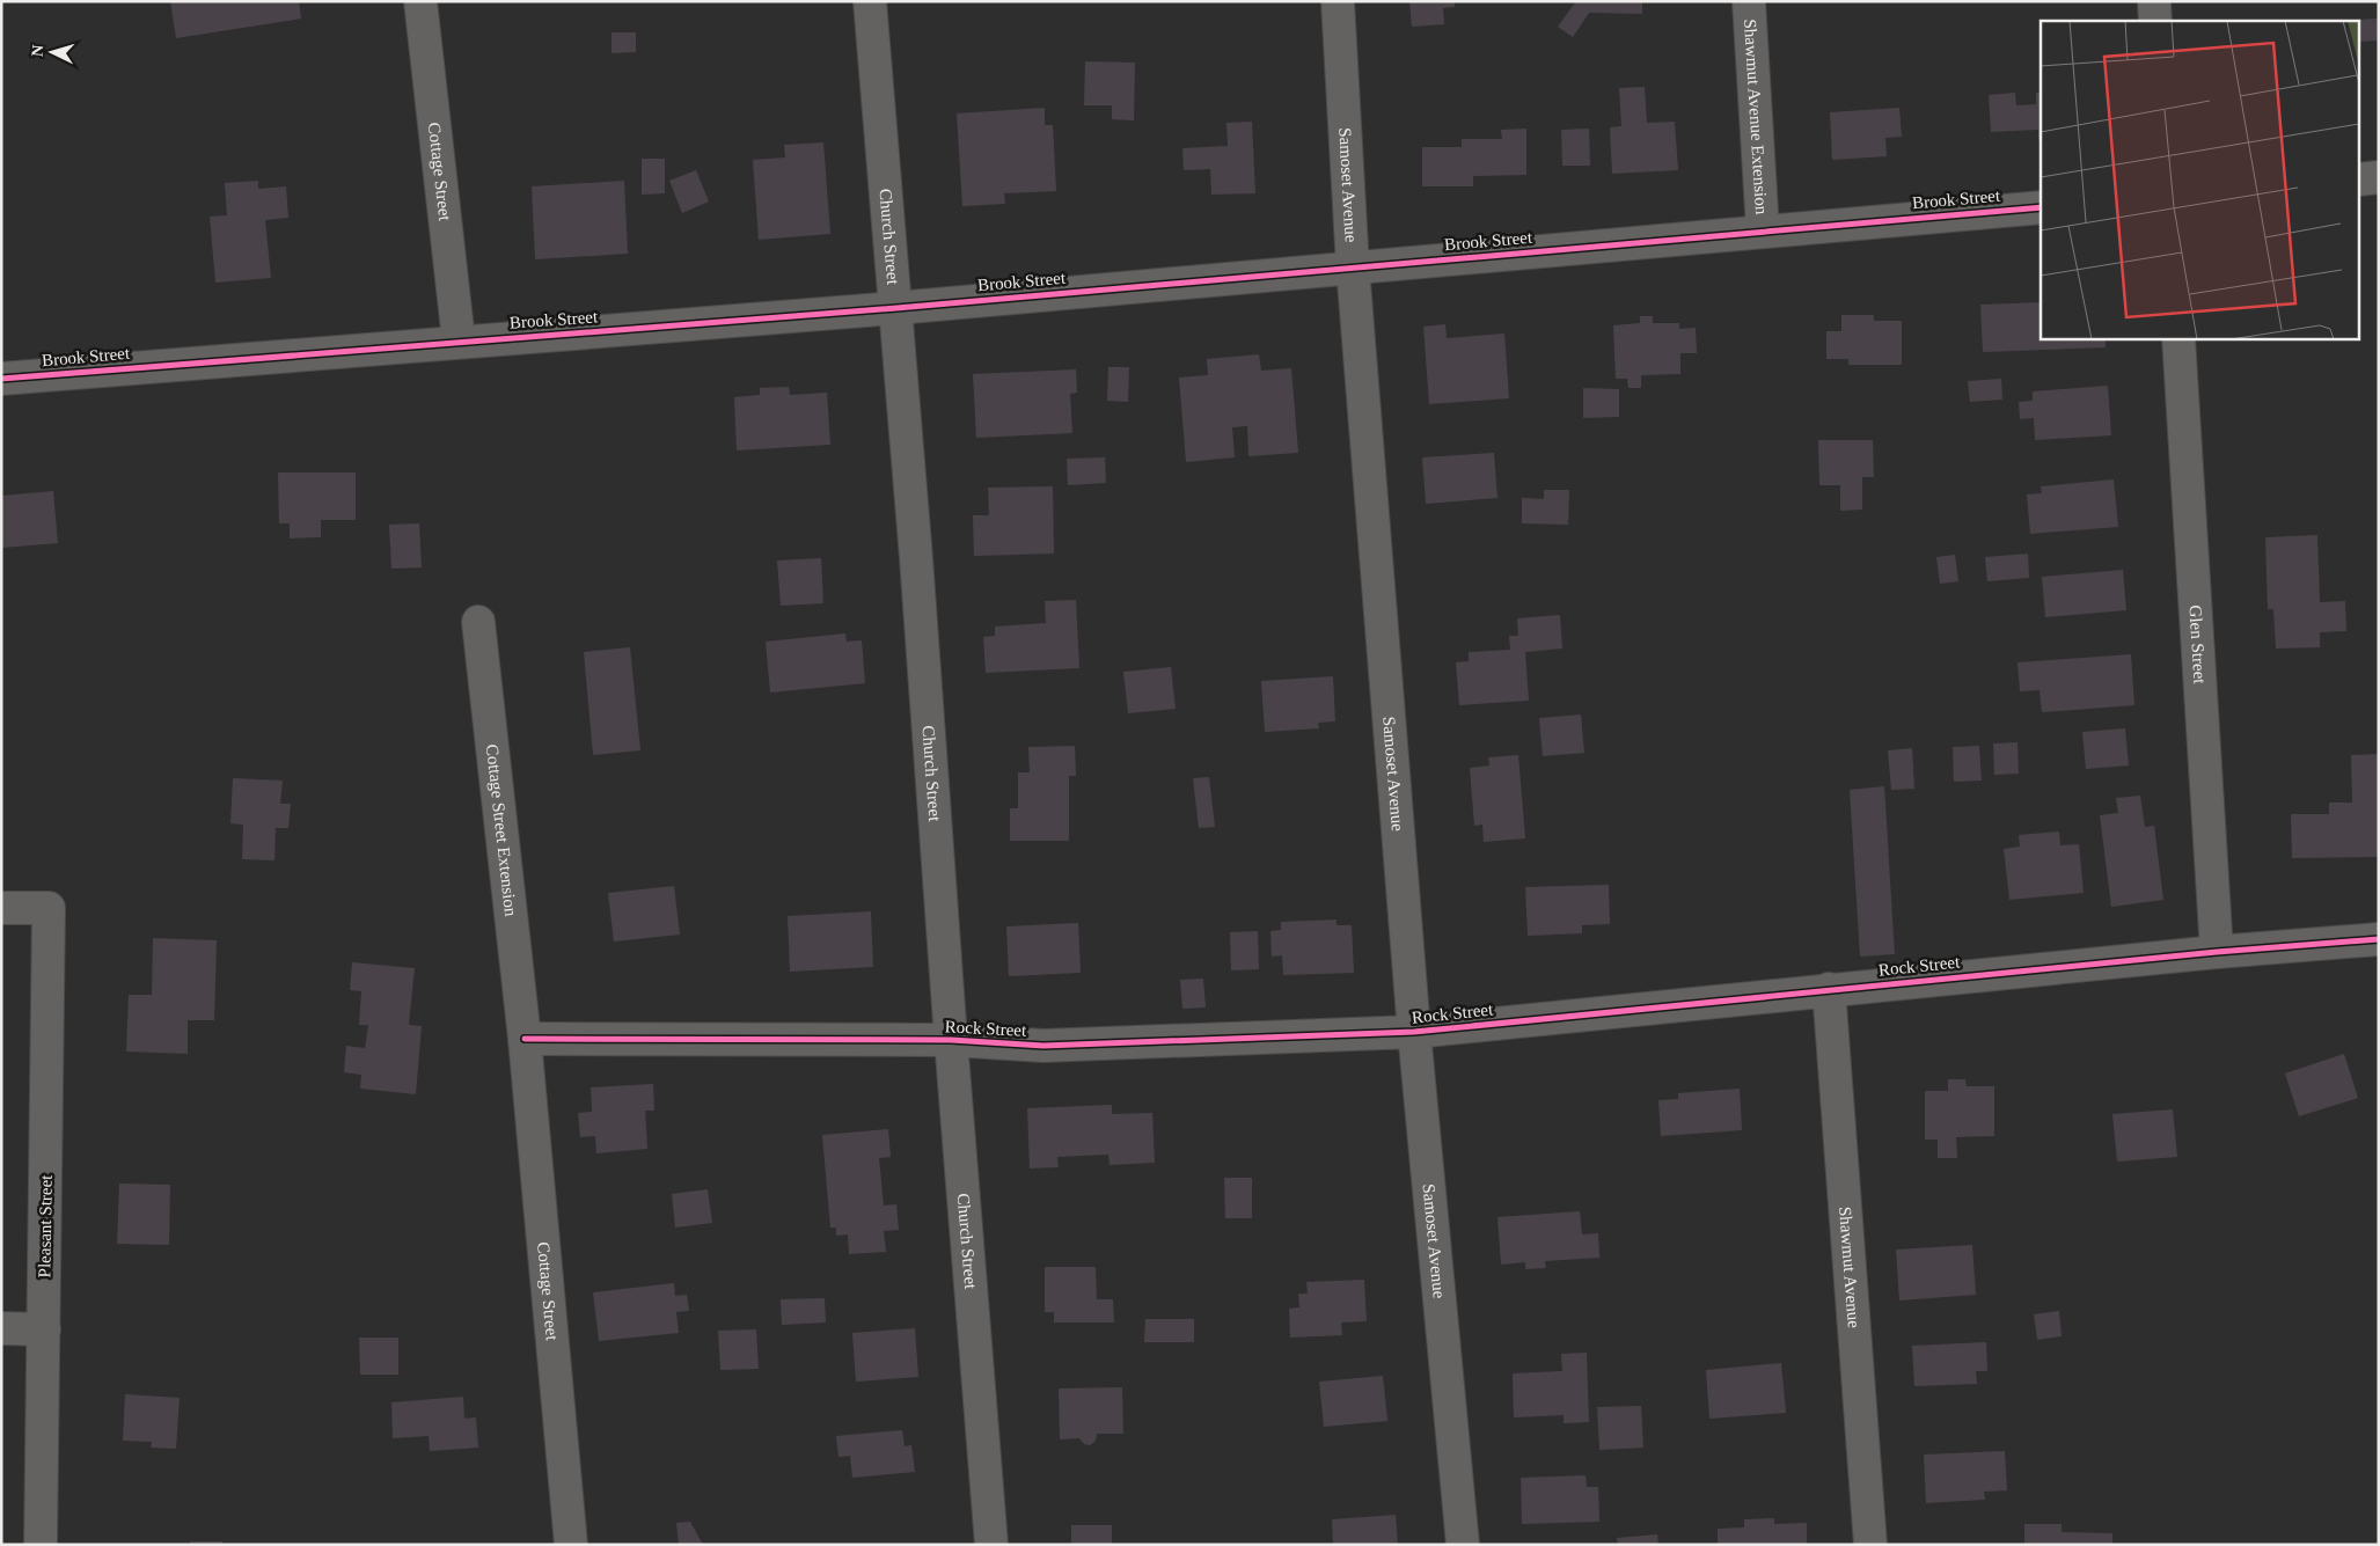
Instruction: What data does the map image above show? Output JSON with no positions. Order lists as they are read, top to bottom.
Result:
{
  "streets": {
    "street": [
      "Shawmut Avenue Extension",
      "Cottage Street",
      "Samoset Avenue",
      "Brook Street",
      "Church Street",
      "Glen Street",
      "Cottage Street Extension",
      "Rock Street",
      "Pleasant Street",
      "Shawmut Avenue"
    ]
  },
  "crossings": [
    ["Shawmut Avenue Extension", "Brook Street"],
    ["Cottage Street", "Brook Street"],
    ["Cottage Street", "Cottage Street Extension"],
    ["Cottage Street", "Rock Street"],
    ["Samoset Avenue", "Brook Street"],
    ["Samoset Avenue", "Rock Street"],
    ["Brook Street", "Church Street"],
    ["Church Street", "Rock Street"],
    ["Glen Street", "Rock Street"],
    ["Cottage Street Extension", "Rock Street"],
    ["Rock Street", "Shawmut Avenue"]
  ],
  "north": "left"
}
